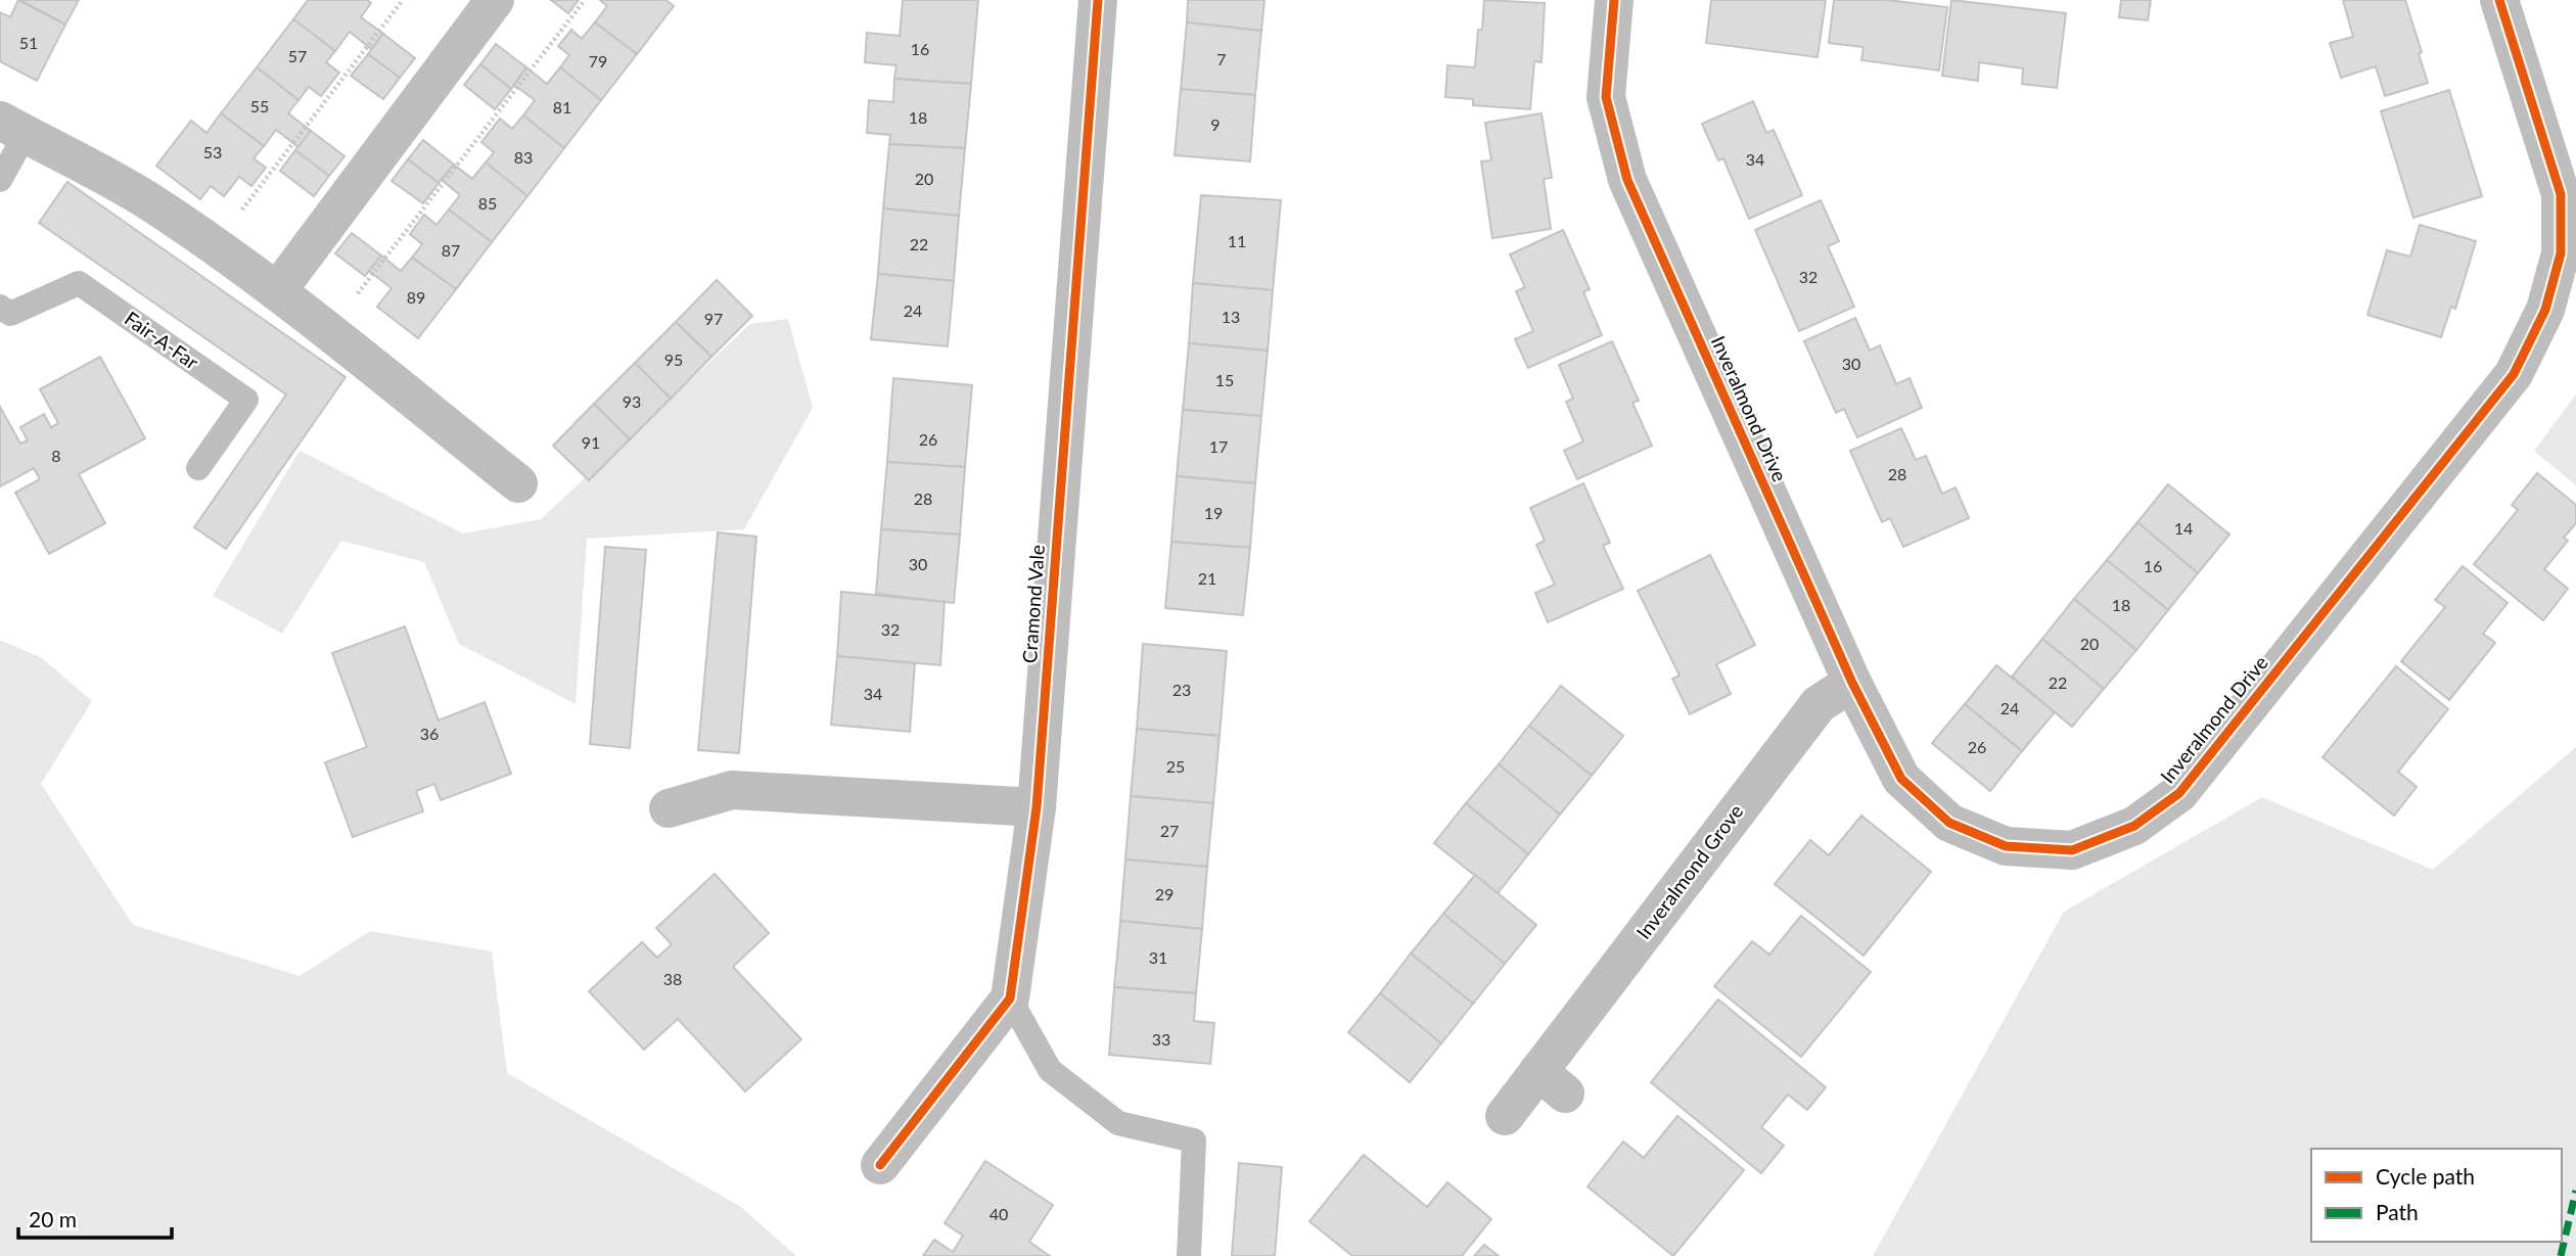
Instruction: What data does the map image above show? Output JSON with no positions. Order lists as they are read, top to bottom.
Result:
{
  "streets": {
    "street": ["Inveralmond Drive", "Cramond Vale", "Inveralmond Grove"],
    "lane": ["Fair-A-Far"]
  },
  "crossings": [
    ["Inveralmond Drive", "Inveralmond Grove"]
  ],
  "house_numbers": [
    "51",
    "16",
    "57",
    "7",
    "79",
    "55",
    "81",
    "18",
    "9",
    "53",
    "83",
    "34",
    "20",
    "85",
    "11",
    "22",
    "87",
    "32",
    "89",
    "24",
    "13",
    "97",
    "95",
    "30",
    "15",
    "93",
    "26",
    "91",
    "17",
    "8",
    "28",
    "28",
    "19",
    "14",
    "30",
    "16",
    "21",
    "18",
    "32",
    "20",
    "22",
    "23",
    "34",
    "24",
    "36",
    "26",
    "25",
    "27",
    "29",
    "31",
    "38",
    "33",
    "40"
  ],
  "legend": ["Cycle path", "Path"],
  "scale_bar": "20 m"
}
